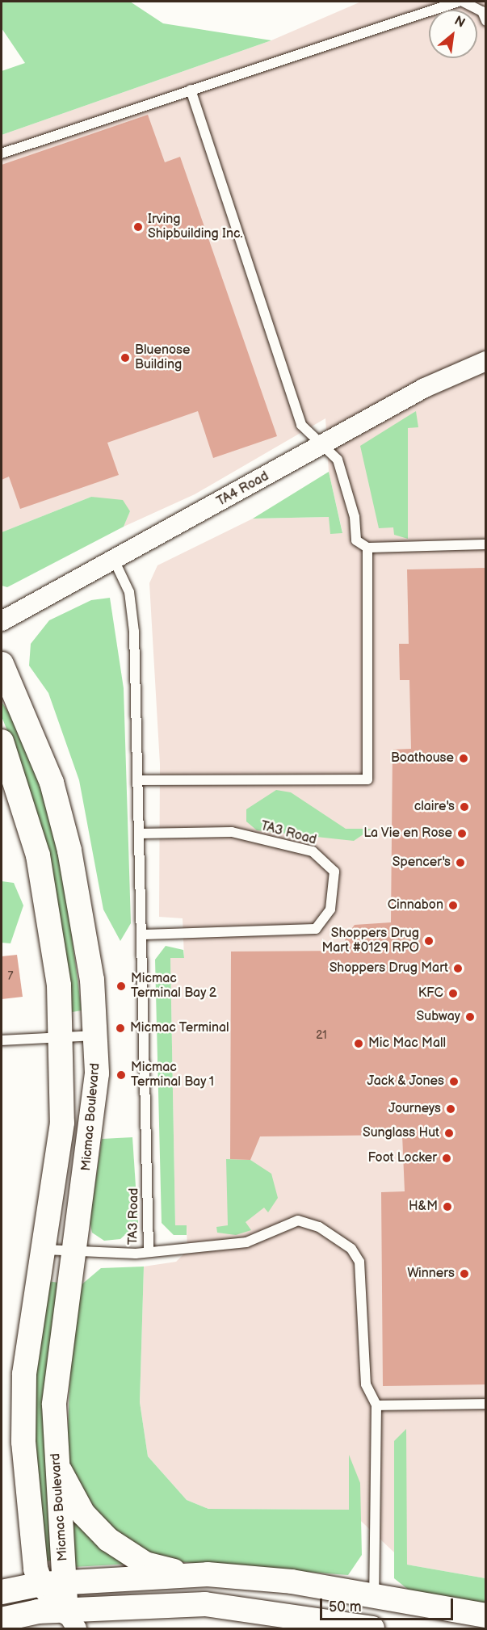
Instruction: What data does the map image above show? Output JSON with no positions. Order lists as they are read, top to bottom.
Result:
{
  "streets": {
    "street": ["TA4 Road", "Micmac Boulevard"],
    "lane": ["TA3 Road"]
  },
  "crossings": [
    ["TA4 Road", "TA3 Road"],
    ["TA3 Road", "Micmac Boulevard"]
  ],
  "places": [
    "Irving Shipbuilding Inc.",
    "Bluenose Building",
    "Boathouse",
    "claire's",
    "La Vie en Rose",
    "Spencer's",
    "Cinnabon",
    "Shoppers Drug Mart #0129 RPO",
    "Shoppers Drug Mart",
    "Micmac Terminal Bay 2",
    "KFC",
    "Subway",
    "Micmac Terminal",
    "Mic Mac Mall",
    "Micmac Terminal Bay 1",
    "Jack & Jones",
    "Journeys",
    "Sunglass Hut",
    "Foot Locker",
    "H&M",
    "Winners"
  ],
  "house_numbers": ["7", "21"],
  "scale_bar": "50 m",
  "north": "top right"
}
